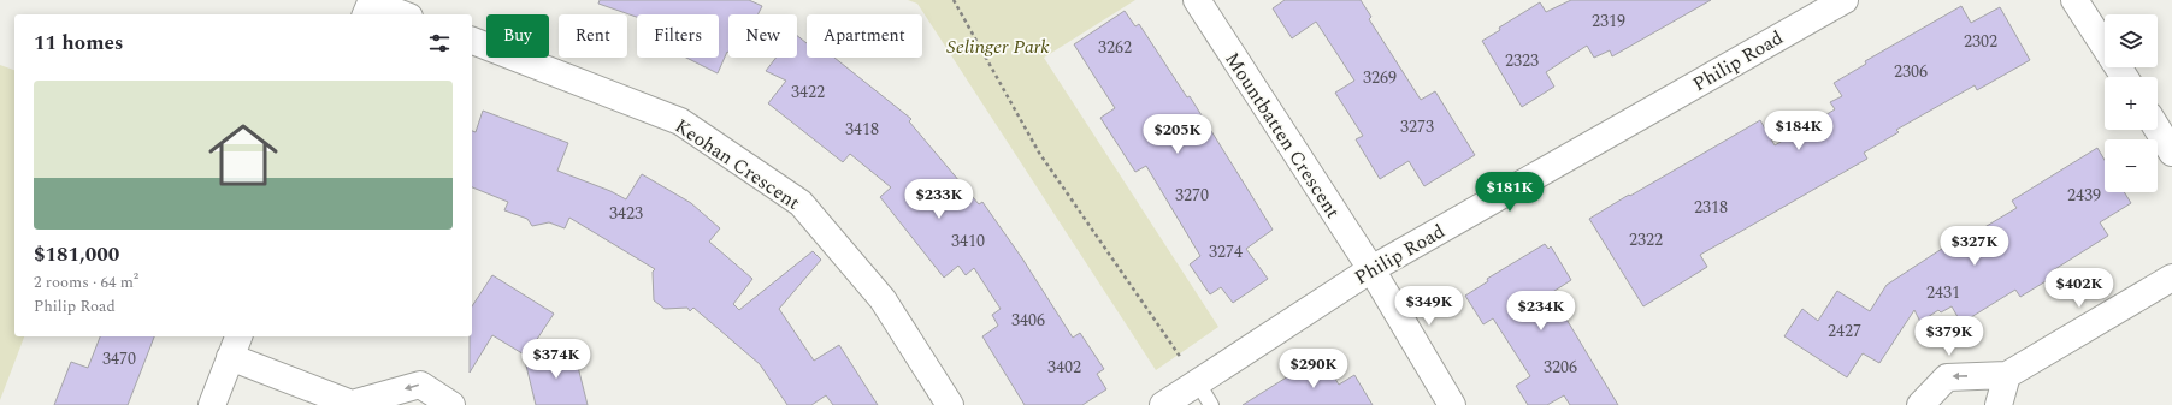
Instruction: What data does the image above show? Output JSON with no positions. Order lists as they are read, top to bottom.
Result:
{
  "streets": {
    "street": ["Philip Road", "Mountbatten Crescent", "Keohan Crescent"]
  },
  "crossings": [
    ["Philip Road", "Mountbatten Crescent"]
  ],
  "parks": ["Selinger Park"],
  "house_numbers": [
    "2319",
    "2302",
    "3262",
    "2323",
    "2306",
    "3269",
    "3422",
    "3273",
    "3418",
    "3270",
    "2439",
    "2318",
    "3423",
    "2322",
    "3410",
    "3274",
    "2431",
    "3406",
    "2427",
    "3470",
    "3402",
    "3206"
  ],
  "page": {
    "map_buttons": ["+", "−"],
    "chip": [
      "Buy",
      "Rent",
      "Filters",
      "New",
      "Apartment"
    ],
    "heading": "11 homes",
    "list": [
      {
        "name": "$181,000",
        "note": "2 rooms · 64 m² · Philip Road"
      }
    ],
    "price": [
      "$184K",
      "$205K",
      "$181K",
      "$233K",
      "$327K",
      "$402K",
      "$349K",
      "$234K",
      "$379K",
      "$374K",
      "$290K"
    ]
  }
}
